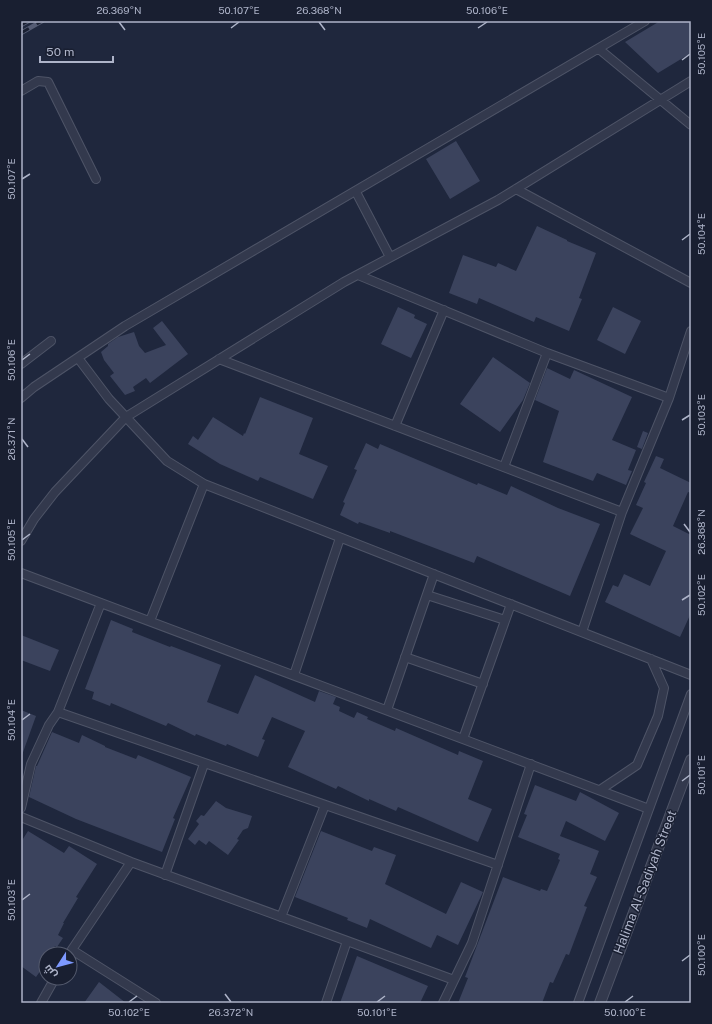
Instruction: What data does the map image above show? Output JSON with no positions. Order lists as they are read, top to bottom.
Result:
{
  "streets": {
    "street": ["Halima Al-Sadiyah Street"]
  },
  "scale_bar": "50 m",
  "north": "bottom left",
  "coordinates": [
    "26.369°N",
    "50.107°E",
    "26.368°N",
    "50.106°E",
    "50.105°E",
    "50.104°E",
    "50.103°E",
    "26.371°N",
    "50.102°E",
    "50.101°E",
    "50.100°E",
    "26.372°N"
  ]
}
